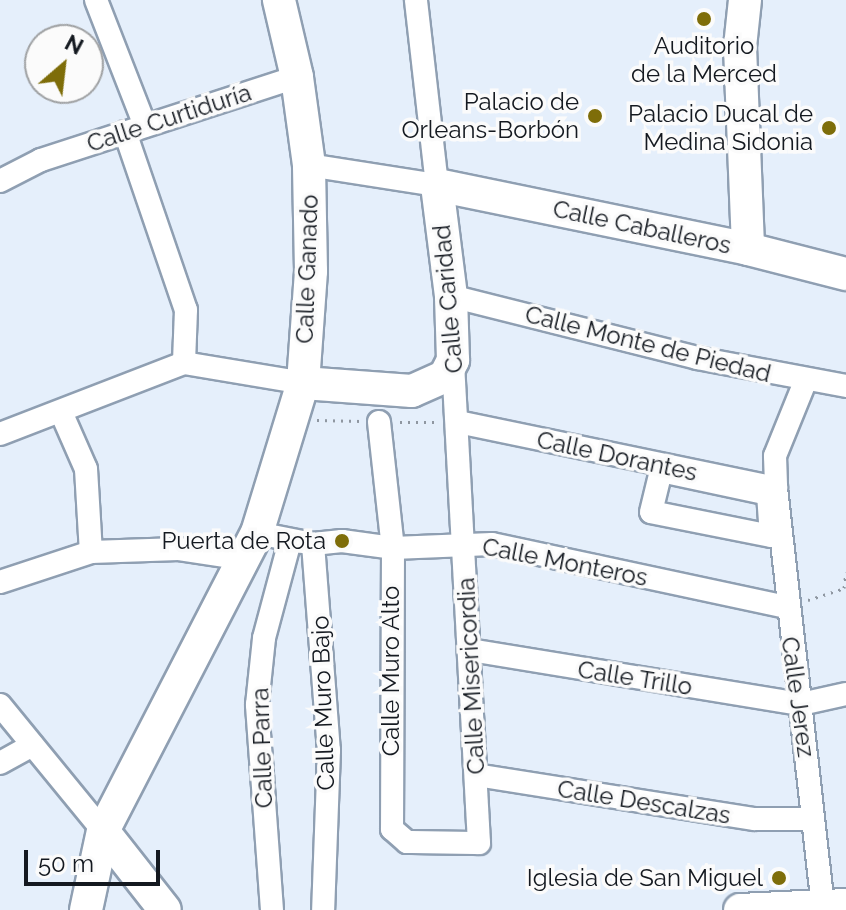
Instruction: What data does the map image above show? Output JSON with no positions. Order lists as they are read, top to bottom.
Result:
{
  "streets": {
    "street": [
      "Calle Curtiduría",
      "Calle Caballeros",
      "Calle Ganado",
      "Calle Caridad",
      "Calle Monte de Piedad",
      "Calle Dorantes",
      "Calle Monteros",
      "Calle Muro Alto",
      "Calle Misericordia",
      "Calle Trillo",
      "Calle Jerez",
      "Calle Muro Bajo",
      "Calle Parra",
      "Calle Descalzas"
    ]
  },
  "crossings": [
    ["Calle Curtiduría", "Calle Ganado"],
    ["Calle Caballeros", "Calle Caridad"],
    ["Calle Ganado", "Calle Monteros"],
    ["Calle Caridad", "Calle Monte de Piedad"],
    ["Calle Caridad", "Calle Dorantes"],
    ["Calle Caridad", "Calle Misericordia"],
    ["Calle Monte de Piedad", "Calle Jerez"],
    ["Calle Dorantes", "Calle Misericordia"],
    ["Calle Dorantes", "Calle Jerez"],
    ["Calle Monteros", "Calle Muro Alto"],
    ["Calle Monteros", "Calle Misericordia"],
    ["Calle Monteros", "Calle Jerez"],
    ["Calle Monteros", "Calle Muro Bajo"],
    ["Calle Monteros", "Calle Parra"],
    ["Calle Muro Alto", "Calle Misericordia"],
    ["Calle Misericordia", "Calle Trillo"],
    ["Calle Misericordia", "Calle Descalzas"],
    ["Calle Trillo", "Calle Jerez"],
    ["Calle Jerez", "Calle Descalzas"],
    ["Calle Muro Bajo", "Calle Parra"]
  ],
  "places": [
    "Auditorio de la Merced",
    "Palacio de Orleans-Borbón",
    "Palacio Ducal de Medina Sidonia",
    "Puerta de Rota",
    "Iglesia de San Miguel"
  ],
  "scale_bar": "50 m",
  "north": "top right"
}
